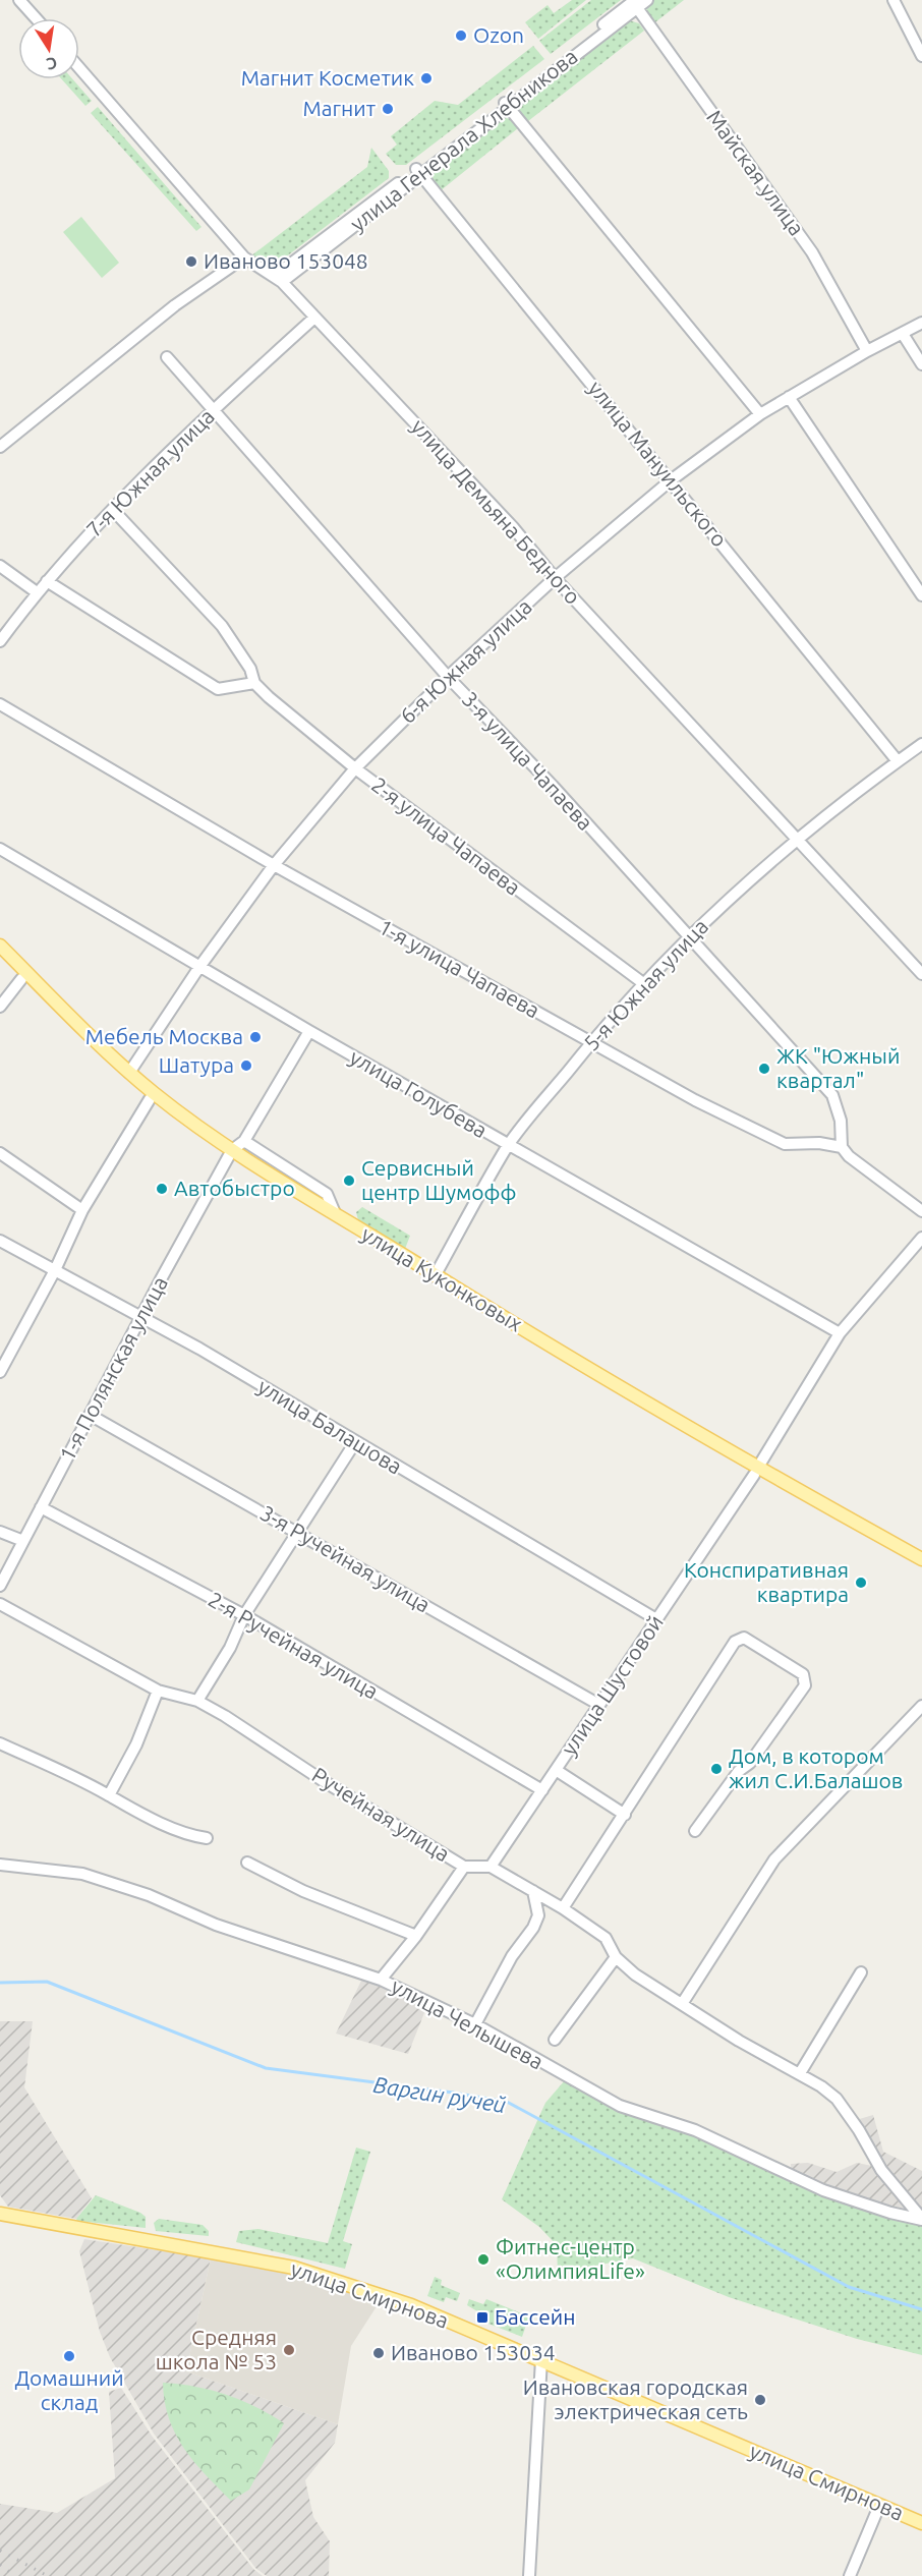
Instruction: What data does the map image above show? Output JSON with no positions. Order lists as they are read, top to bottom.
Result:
{
  "streets": {
    "main road": ["улица Куконковых", "улица Смирнова"],
    "street": [
      "улица Генерала Хлебникова",
      "Майская улица",
      "улица Мануильского",
      "7-я Южная улица",
      "улица Демьяна Бедного",
      "6-я Южная улица",
      "3-я улица Чапаева",
      "2-я улица Чапаева",
      "1-я улица Чапаева",
      "5-я Южная улица",
      "улица Голубева",
      "1-я Полянская улица",
      "улица Балашова",
      "3-я Ручейная улица",
      "2-я Ручейная улица",
      "улица Шустовой",
      "Ручейная улица",
      "улица Челышева"
    ]
  },
  "crossings": [
    ["улица Генерала Хлебникова", "Майская улица"],
    ["улица Генерала Хлебникова", "улица Мануильского"],
    ["улица Генерала Хлебникова", "улица Демьяна Бедного"],
    ["Майская улица", "6-я Южная улица"],
    ["улица Мануильского", "6-я Южная улица"],
    ["улица Мануильского", "5-я Южная улица"],
    ["7-я Южная улица", "улица Демьяна Бедного"],
    ["7-я Южная улица", "3-я улица Чапаева"],
    ["7-я Южная улица", "2-я улица Чапаева"],
    ["улица Демьяна Бедного", "6-я Южная улица"],
    ["улица Демьяна Бедного", "5-я Южная улица"],
    ["6-я Южная улица", "3-я улица Чапаева"],
    ["6-я Южная улица", "2-я улица Чапаева"],
    ["6-я Южная улица", "1-я улица Чапаева"],
    ["6-я Южная улица", "улица Голубева"],
    ["6-я Южная улица", "улица Куконковых"],
    ["3-я улица Чапаева", "1-я улица Чапаева"],
    ["3-я улица Чапаева", "5-я Южная улица"],
    ["2-я улица Чапаева", "5-я Южная улица"],
    ["1-я улица Чапаева", "5-я Южная улица"],
    ["5-я Южная улица", "улица Голубева"],
    ["5-я Южная улица", "улица Куконковых"],
    ["улица Голубева", "улица Шустовой"],
    ["улица Куконковых", "1-я Полянская улица"],
    ["улица Куконковых", "улица Шустовой"],
    ["1-я Полянская улица", "улица Балашова"],
    ["1-я Полянская улица", "3-я Ручейная улица"],
    ["1-я Полянская улица", "2-я Ручейная улица"],
    ["улица Балашова", "улица Шустовой"],
    ["3-я Ручейная улица", "улица Шустовой"],
    ["2-я Ручейная улица", "улица Шустовой"],
    ["улица Шустовой", "Ручейная улица"],
    ["Ручейная улица", "улица Челышева"]
  ],
  "water": ["Варгин ручей"],
  "places": {
    "other": [
      "Ozon",
      "Магнит Косметик",
      "Магнит",
      "Иваново 153048",
      "Мебель Москва",
      "Шатура",
      "ЖК \"Южный квартал\"",
      "Сервисный центр Шумофф",
      "Автобыстро",
      "Конспиративная квартира",
      "Дом, в котором жил С.И.Балашов",
      "Фитнес-центр «ОлимпияLife»",
      "Средняя школа № 53",
      "Иваново 153034",
      "Домашний склад",
      "Ивановская городская электрическая сеть"
    ],
    "transit": ["Бассейн"]
  },
  "north": "bottom"
}
